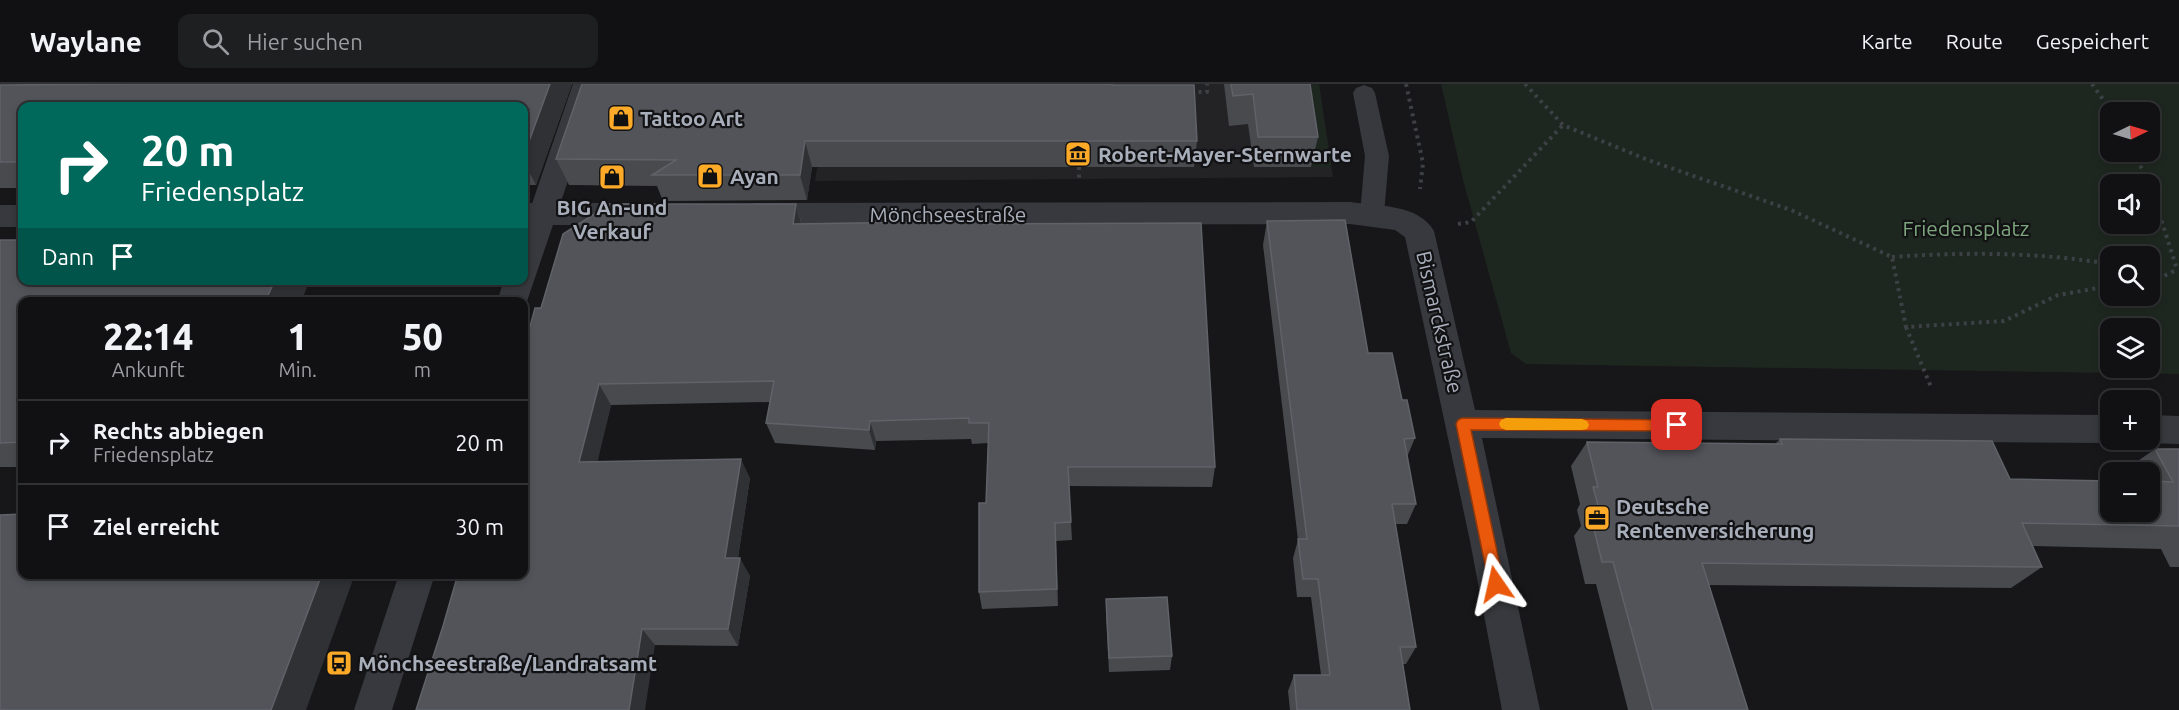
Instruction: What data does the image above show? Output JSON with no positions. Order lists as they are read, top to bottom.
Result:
{
  "streets": {
    "street": ["Mönchseestraße", "Bismarckstraße"]
  },
  "parks": ["Friedensplatz"],
  "places": {
    "shop": ["Tattoo Art", "Ayan", "BIG An-und Verkauf"],
    "museum": ["Robert-Mayer-Sternwarte"],
    "office": ["Deutsche Rentenversicherung"],
    "bus stop": ["Mönchseestraße/Landratsamt"]
  },
  "north": "right",
  "page": {
    "header": "Waylane",
    "search": "Hier suchen",
    "nav": ["Karte", "Route", "Gespeichert"],
    "map_buttons": ["+", "−"],
    "turn": ["20 m", "Friedensplatz"],
    "then": "Dann",
    "eta": [
      "22:14",
      "Ankunft",
      "1",
      "Min.",
      "50",
      "m"
    ],
    "list": [
      {
        "name": "Rechts abbiegen",
        "note": "Friedensplatz",
        "value": "20 m"
      },
      {
        "name": "Ziel erreicht",
        "value": "30 m"
      }
    ]
  }
}
